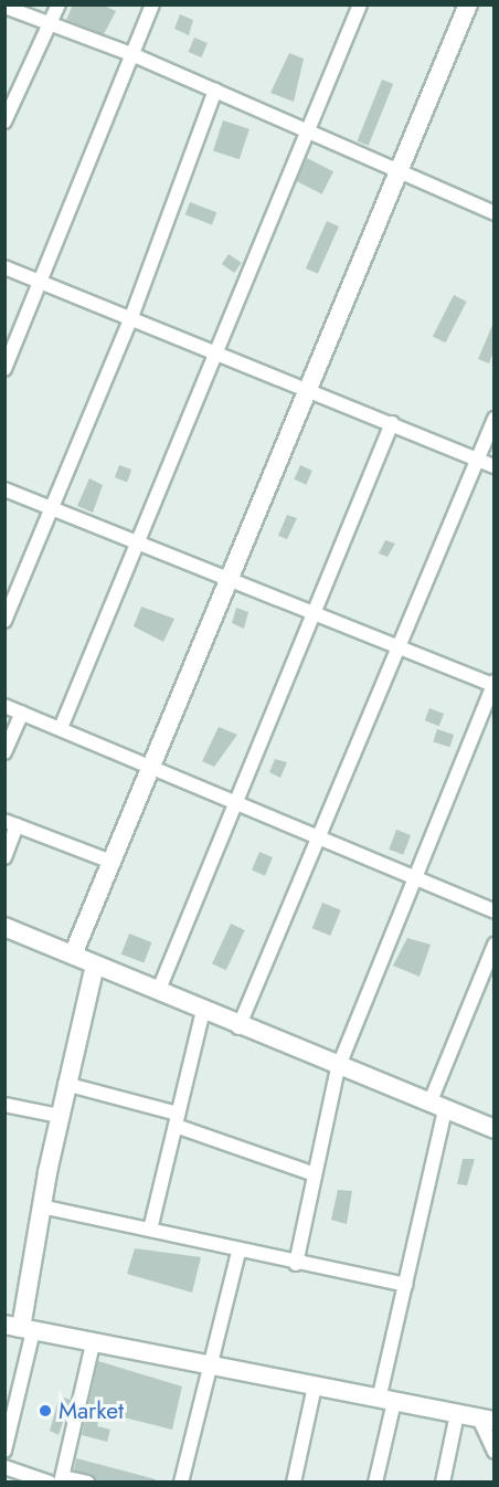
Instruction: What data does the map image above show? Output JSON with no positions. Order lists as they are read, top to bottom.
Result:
{
  "places": ["Market"]
}
